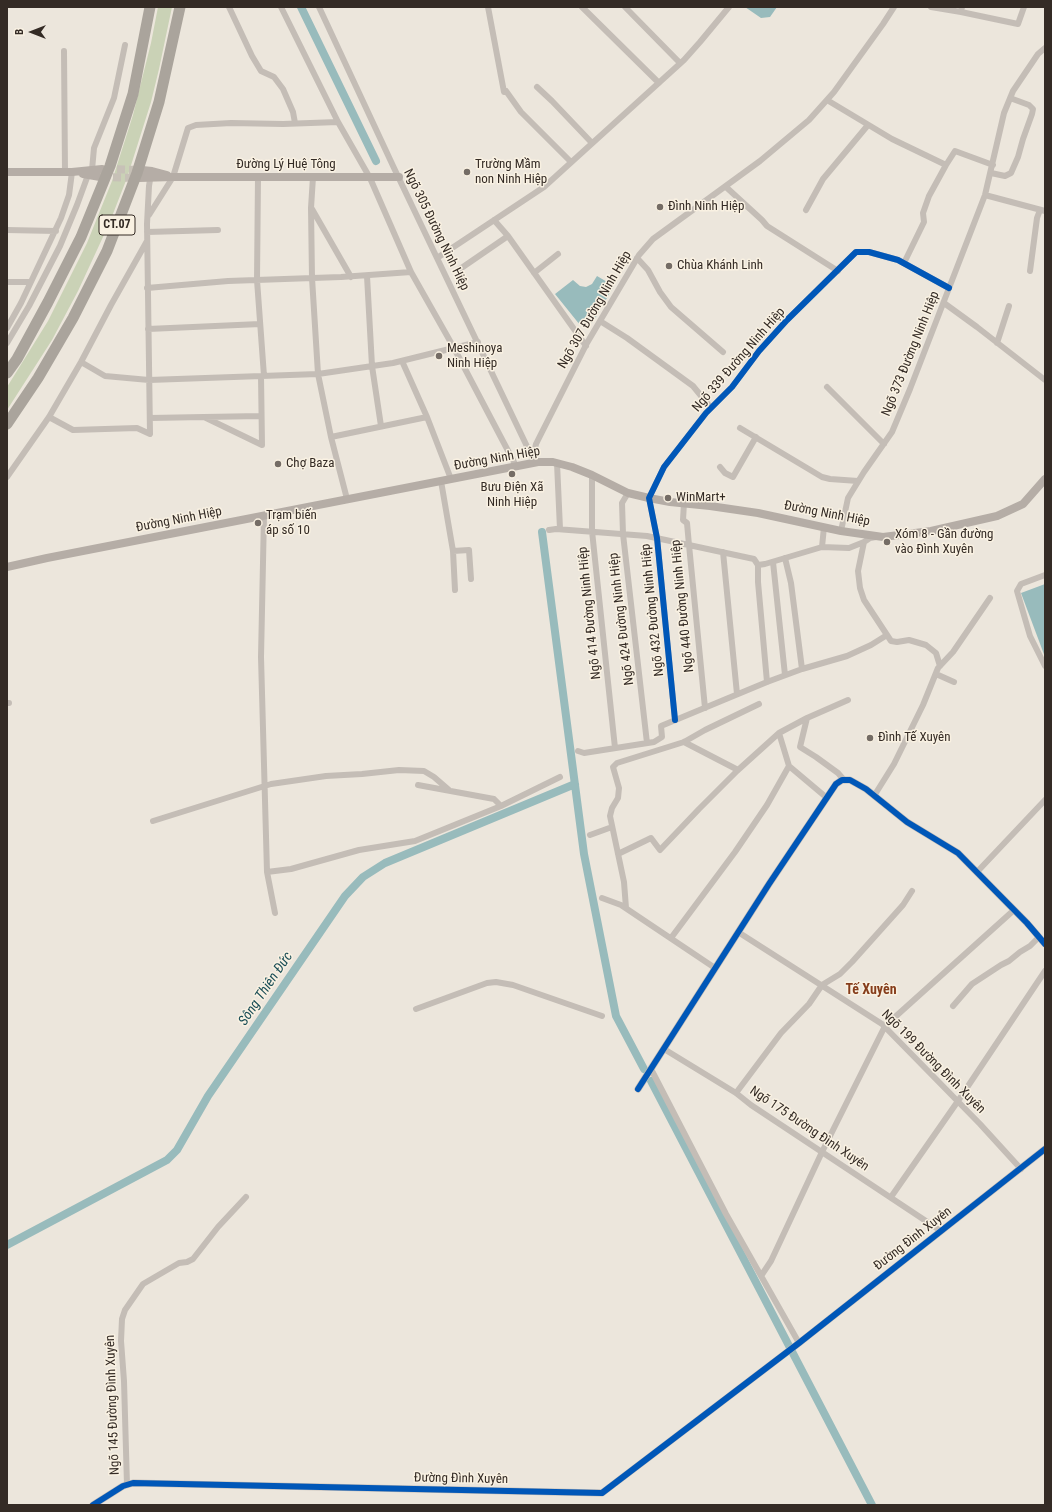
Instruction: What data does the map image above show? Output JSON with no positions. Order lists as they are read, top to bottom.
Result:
{
  "streets": {
    "highway": ["CT.07"],
    "main road": ["Đường Lý Huệ Tông", "Đường Ninh Hiệp"],
    "street": [
      "Ngõ 305 Đường Ninh Hiệp",
      "Ngõ 307 Đường Ninh Hiệp",
      "Ngõ 373 Đường Ninh Hiệp",
      "Ngõ 339 Đường Ninh Hiệp",
      "Ngõ 440 Đường Ninh Hiệp",
      "Ngõ 432 Đường Ninh Hiệp",
      "Ngõ 414 Đường Ninh Hiệp",
      "Ngõ 424 Đường Ninh Hiệp",
      "Ngõ 199 Đường Đình Xuyên",
      "Ngõ 175 Đường Đình Xuyên",
      "Đường Đình Xuyên",
      "Ngõ 145 Đường Đình Xuyên"
    ]
  },
  "crossings": [
    ["Đường Lý Huệ Tông", "Ngõ 305 Đường Ninh Hiệp"],
    ["Ngõ 305 Đường Ninh Hiệp", "Ngõ 307 Đường Ninh Hiệp"],
    ["Ngõ 305 Đường Ninh Hiệp", "Đường Ninh Hiệp"],
    ["Ngõ 307 Đường Ninh Hiệp", "Đường Ninh Hiệp"],
    ["Ngõ 373 Đường Ninh Hiệp", "Ngõ 339 Đường Ninh Hiệp"],
    ["Ngõ 373 Đường Ninh Hiệp", "Đường Ninh Hiệp"],
    ["Ngõ 339 Đường Ninh Hiệp", "Đường Ninh Hiệp"],
    ["Ngõ 339 Đường Ninh Hiệp", "Ngõ 432 Đường Ninh Hiệp"],
    ["Đường Ninh Hiệp", "Ngõ 440 Đường Ninh Hiệp"],
    ["Đường Ninh Hiệp", "Ngõ 432 Đường Ninh Hiệp"],
    ["Đường Ninh Hiệp", "Ngõ 414 Đường Ninh Hiệp"],
    ["Đường Ninh Hiệp", "Ngõ 424 Đường Ninh Hiệp"],
    ["Ngõ 199 Đường Đình Xuyên", "Đường Đình Xuyên"],
    ["Ngõ 175 Đường Đình Xuyên", "Đường Đình Xuyên"],
    ["Đường Đình Xuyên", "Ngõ 145 Đường Đình Xuyên"]
  ],
  "districts": ["Tế Xuyên"],
  "water": ["Sông Thiên Đức"],
  "places": [
    "Trường Mầm non Ninh Hiệp",
    "Đình Ninh Hiệp",
    "Chùa Khánh Linh",
    "Meshinoya Ninh Hiệp",
    "Chợ Baza",
    "Bưu Điện Xã Ninh Hiệp",
    "WinMart+",
    "Trạm biến áp số 10",
    "Xóm 8 - Gần đường vào Đình Xuyên",
    "Đình Tế Xuyên"
  ],
  "north": "left"
}
